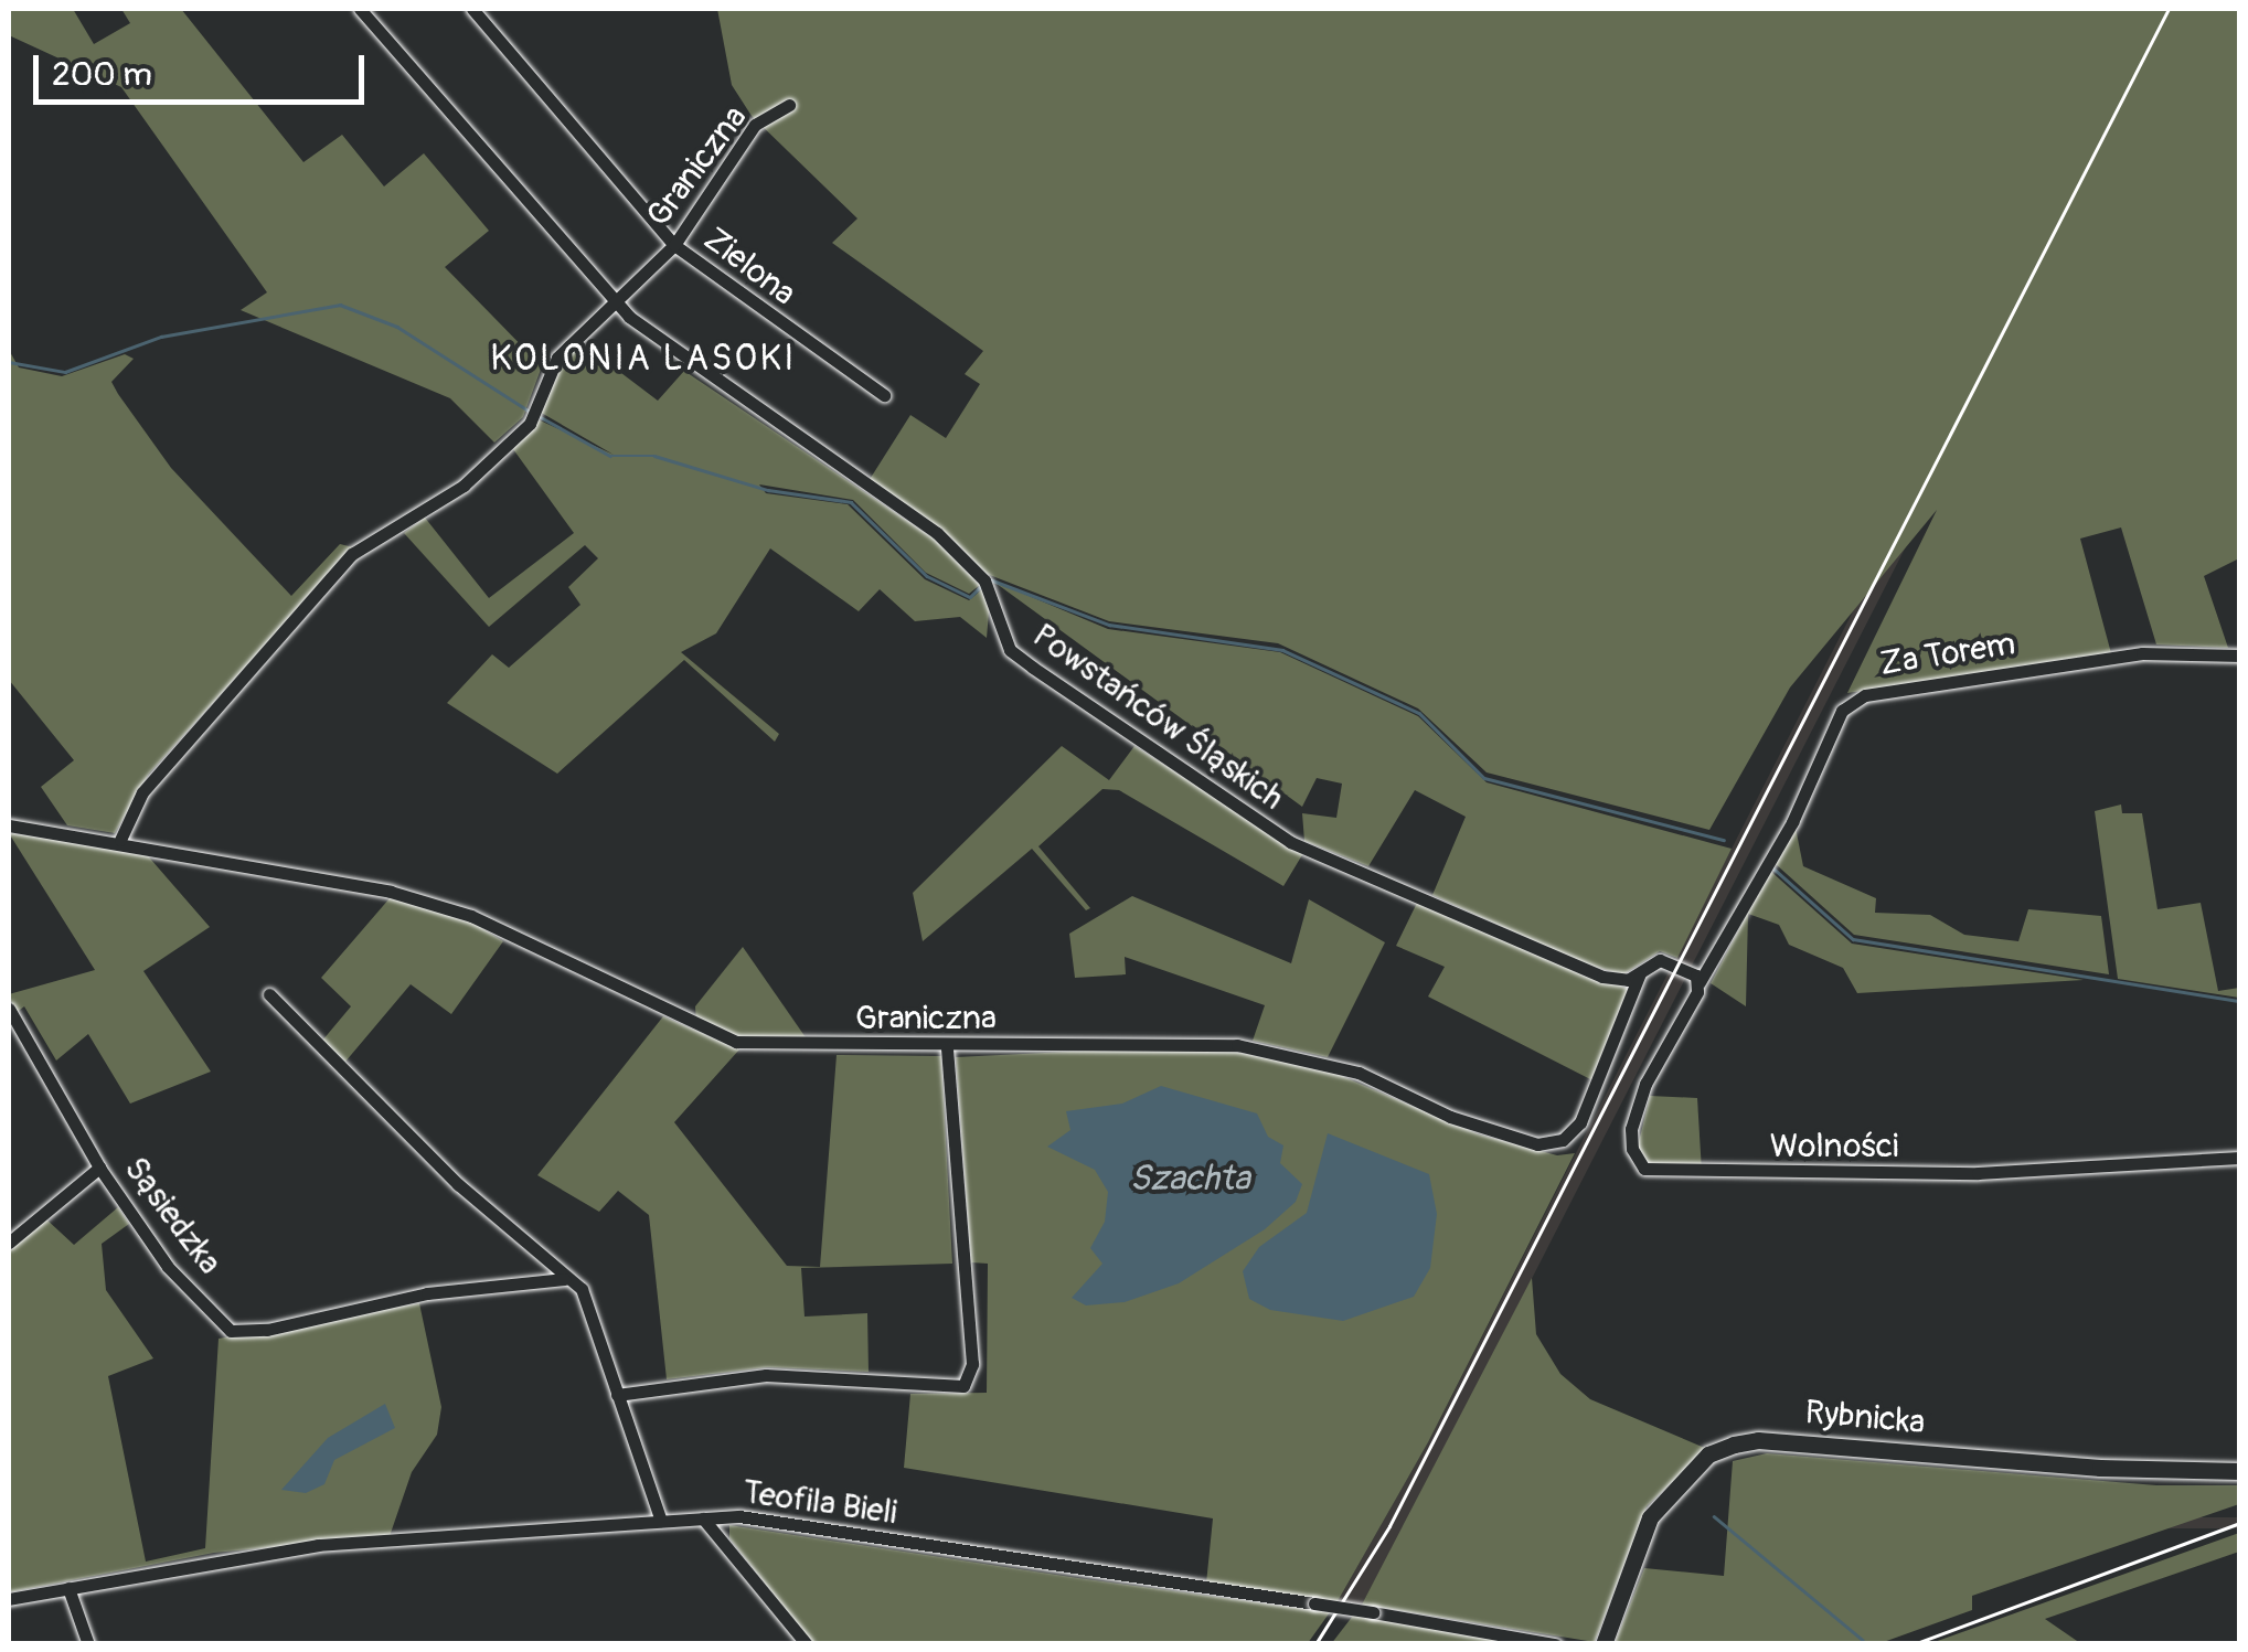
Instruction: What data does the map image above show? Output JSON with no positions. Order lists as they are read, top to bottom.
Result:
{
  "streets": {
    "street": [
      "Graniczna",
      "Zielona",
      "Za Torem",
      "Powstańców Śląskich",
      "Wolności",
      "Sąsiedzka",
      "Rybnicka",
      "Teofila Bieli"
    ]
  },
  "crossings": [
    ["Graniczna", "Zielona"],
    ["Graniczna", "Powstańców Śląskich"],
    ["Za Torem", "Powstańców Śląskich"],
    ["Za Torem", "Wolności"],
    ["Powstańców Śląskich", "Wolności"]
  ],
  "districts": ["KOLONIA LASOKI"],
  "water": ["Szachta"],
  "scale_bar": "200 m"
}
